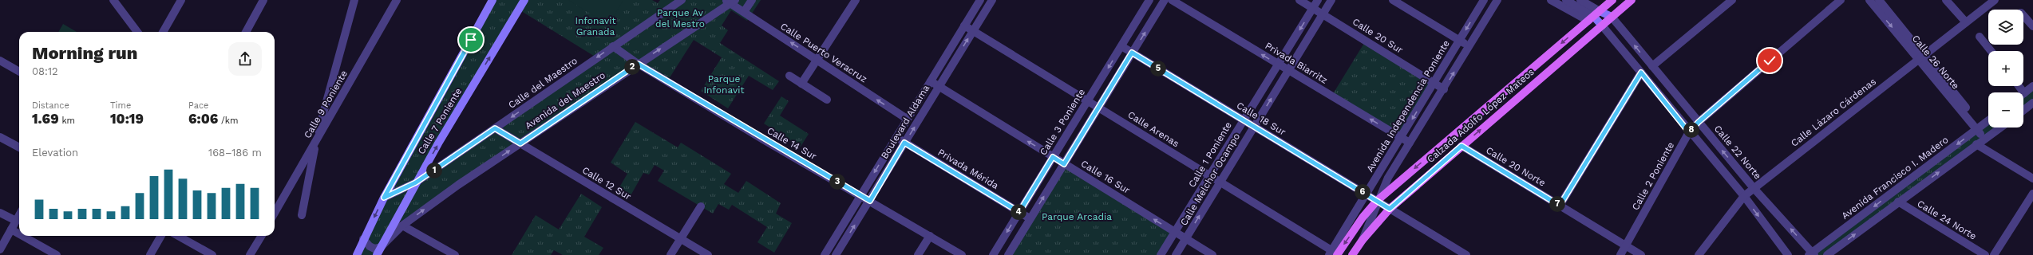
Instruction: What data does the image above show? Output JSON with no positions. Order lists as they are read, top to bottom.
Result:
{
  "streets": {
    "main road": ["Calzada Adolfo López Mateos", "Calle 7 Poniente"],
    "street": [
      "Calle 20 Sur",
      "Calle Puerto Veracruz",
      "Calle 26 Norte",
      "Privada Biarritz",
      "Calle del Maestro",
      "Avenida del Maestro",
      "Calle 9 Poniente",
      "Avenida Independencia Poniente",
      "Calle Lázaro Cárdenas",
      "Calle 18 Sur",
      "Boulevard Aldama",
      "Calle 3 Poniente",
      "Calle Arenas",
      "Calle 14 Sur",
      "Calle 22 Norte",
      "Calle 1 Poniente",
      "Calle 20 Norte",
      "Privada Mérida",
      "Calle 2 Poniente",
      "Calle 16 Sur",
      "Avenida Francisco I. Madero",
      "Calle Melchor Ocampo",
      "Calle 12 Sur",
      "Calle 24 Norte"
    ]
  },
  "crossings": [
    ["Calle 20 Sur", "Avenida Independencia Poniente"],
    ["Calle 20 Sur", "Calle 1 Poniente"],
    ["Calle 20 Sur", "Calle Melchor Ocampo"],
    ["Calle Puerto Veracruz", "Avenida del Maestro"],
    ["Calle Puerto Veracruz", "Boulevard Aldama"],
    ["Calle 26 Norte", "Calle Lázaro Cárdenas"],
    ["Calle 26 Norte", "Avenida Francisco I. Madero"],
    ["Privada Biarritz", "Avenida Independencia Poniente"],
    ["Privada Biarritz", "Calle 1 Poniente"],
    ["Privada Biarritz", "Calle Melchor Ocampo"],
    ["Calle del Maestro", "Calle 7 Poniente"],
    ["Calle del Maestro", "Calle 14 Sur"],
    ["Calle del Maestro", "Calle 12 Sur"],
    ["Avenida del Maestro", "Calle 7 Poniente"],
    ["Avenida del Maestro", "Calle 14 Sur"],
    ["Avenida del Maestro", "Calle 12 Sur"],
    ["Avenida Independencia Poniente", "Calzada Adolfo López Mateos"],
    ["Avenida Independencia Poniente", "Calle 18 Sur"],
    ["Avenida Independencia Poniente", "Calle Arenas"],
    ["Calle Lázaro Cárdenas", "Calle 22 Norte"],
    ["Calzada Adolfo López Mateos", "Calle 18 Sur"],
    ["Calzada Adolfo López Mateos", "Calle Arenas"],
    ["Calzada Adolfo López Mateos", "Calle 22 Norte"],
    ["Calzada Adolfo López Mateos", "Calle 20 Norte"],
    ["Calle 18 Sur", "Calle 3 Poniente"],
    ["Calle 18 Sur", "Calle 1 Poniente"],
    ["Calle 18 Sur", "Calle Melchor Ocampo"],
    ["Boulevard Aldama", "Calle Arenas"],
    ["Boulevard Aldama", "Calle 14 Sur"],
    ["Boulevard Aldama", "Privada Mérida"],
    ["Boulevard Aldama", "Calle 16 Sur"],
    ["Calle 3 Poniente", "Calle Arenas"],
    ["Calle 3 Poniente", "Privada Mérida"],
    ["Calle 3 Poniente", "Calle 16 Sur"],
    ["Calle Arenas", "Calle 1 Poniente"],
    ["Calle Arenas", "Calle Melchor Ocampo"],
    ["Calle 22 Norte", "Calle 2 Poniente"],
    ["Calle 22 Norte", "Avenida Francisco I. Madero"],
    ["Calle 1 Poniente", "Calle 16 Sur"],
    ["Calle 20 Norte", "Calle 2 Poniente"],
    ["Calle 16 Sur", "Calle Melchor Ocampo"]
  ],
  "one_way": [
    "Calle Puerto Veracruz",
    "Privada Biarritz",
    "Calle del Maestro",
    "Avenida del Maestro",
    "Calle 16 Sur",
    "Calle Melchor Ocampo"
  ],
  "parks": [
    "Parque Av del Mestro",
    "Infonavit Granada",
    "Parque Infonavit",
    "Parque Arcadia"
  ],
  "page": {
    "map_buttons": ["+", "−"],
    "heading": ["Morning run", "08:12"],
    "pins": [
      "2",
      "5",
      "8",
      "1",
      "3",
      "6",
      "7",
      "4"
    ],
    "stats": [
      ["Distance", "1.69 km"],
      ["Time", "10:19"],
      ["Pace", "6:06 /km"]
    ],
    "chart": ["Elevation", "168–186 m"]
  }
}
